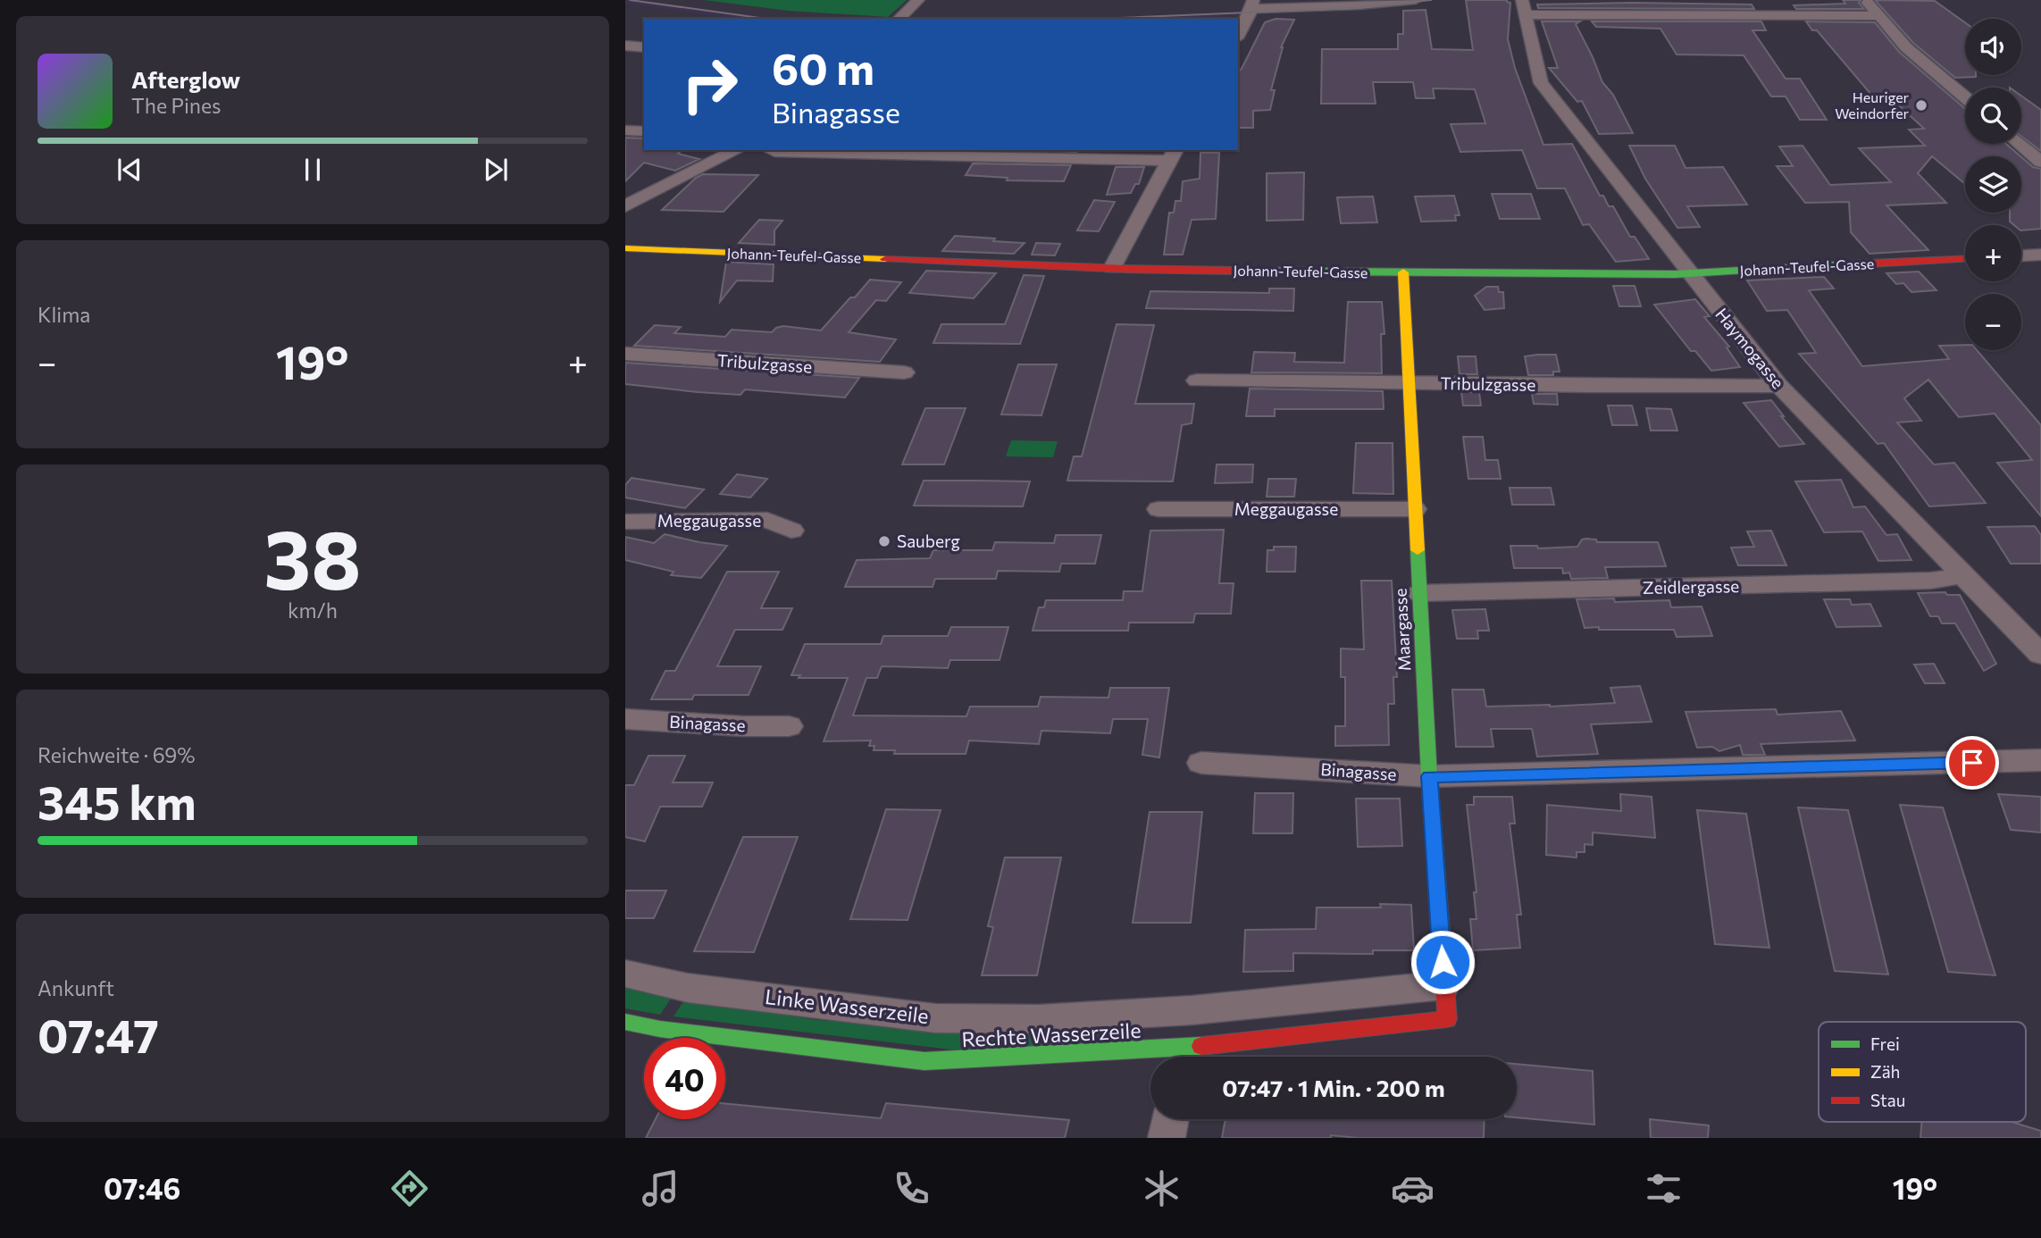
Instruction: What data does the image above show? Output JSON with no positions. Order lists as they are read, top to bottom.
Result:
{
  "streets": {
    "street": [
      "Johann-Teufel-Gasse",
      "Haymogasse",
      "Tribulzgasse",
      "Meggaugasse",
      "Zeidlergasse",
      "Maargasse",
      "Binagasse",
      "Linke Wasserzeile",
      "Rechte Wasserzeile"
    ]
  },
  "crossings": [
    ["Johann-Teufel-Gasse", "Haymogasse"],
    ["Johann-Teufel-Gasse", "Maargasse"],
    ["Haymogasse", "Tribulzgasse"],
    ["Haymogasse", "Zeidlergasse"],
    ["Tribulzgasse", "Maargasse"],
    ["Meggaugasse", "Maargasse"],
    ["Zeidlergasse", "Maargasse"],
    ["Maargasse", "Binagasse"],
    ["Maargasse", "Linke Wasserzeile"],
    ["Maargasse", "Rechte Wasserzeile"],
    ["Linke Wasserzeile", "Rechte Wasserzeile"]
  ],
  "places": ["Heuriger Weindorfer", "Sauberg"],
  "legend": ["Frei", "Zäh", "Stau"],
  "page": {
    "map_buttons": ["+", "−"],
    "turn": ["60 m", "Binagasse"],
    "song": ["Afterglow", "The Pines"],
    "tile": [
      "Klima",
      ["38", "km/h"],
      ["Reichweite · 69%", "345 km"],
      ["Ankunft", "07:47"]
    ],
    "heat": ["−", "19°", "+"],
    "limit": "40",
    "trip": "07:47 · 1 Min. · 200 m",
    "tabs": ["07:46", "19°"]
  }
}
